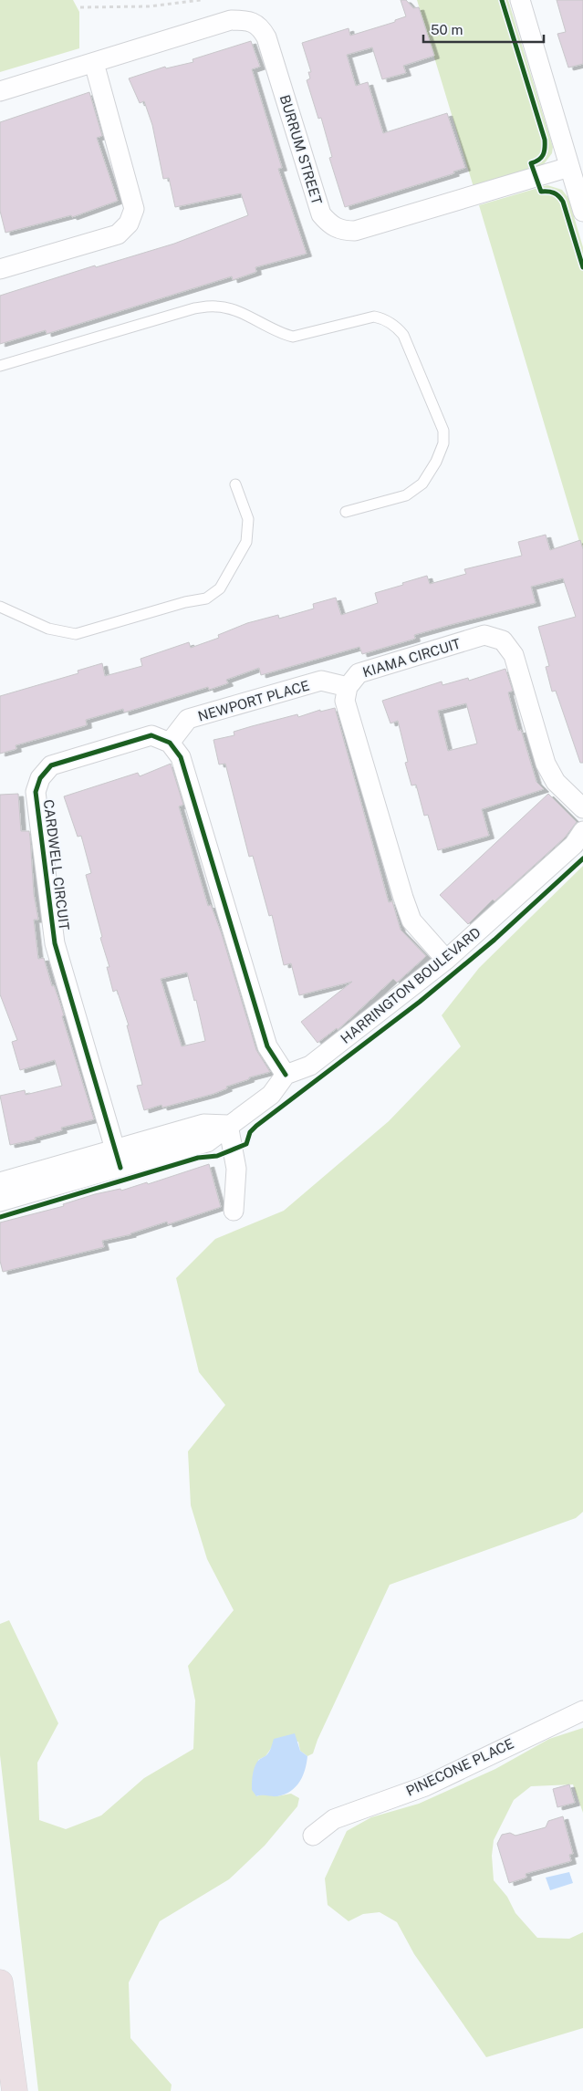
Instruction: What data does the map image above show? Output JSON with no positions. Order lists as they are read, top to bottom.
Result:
{
  "streets": {
    "street": [
      "BURRUM STREET",
      "KIAMA CIRCUIT",
      "NEWPORT PLACE",
      "CARDWELL CIRCUIT",
      "HARRINGTON BOULEVARD",
      "PINECONE PLACE"
    ]
  },
  "crossings": [
    ["KIAMA CIRCUIT", "NEWPORT PLACE"],
    ["KIAMA CIRCUIT", "HARRINGTON BOULEVARD"],
    ["NEWPORT PLACE", "CARDWELL CIRCUIT"]
  ],
  "scale_bar": "50 m"
}
